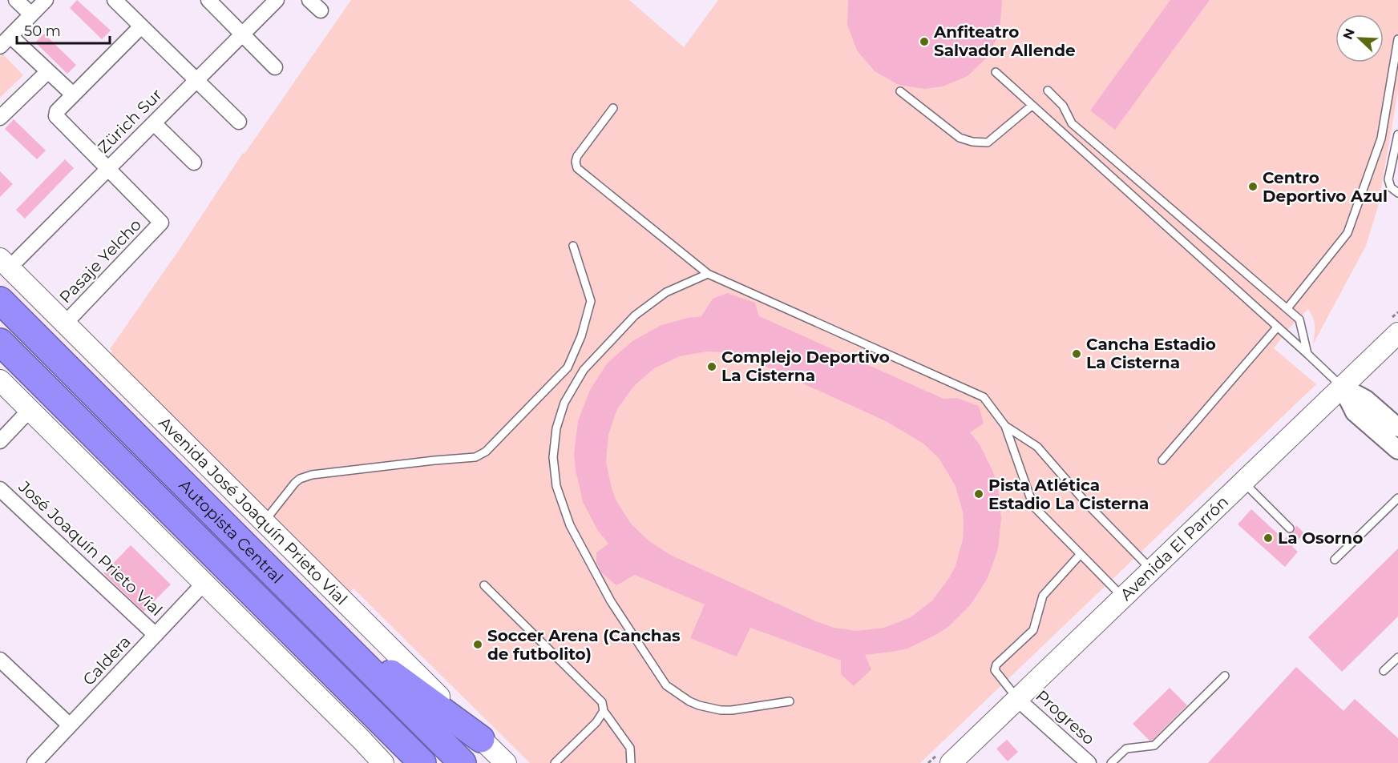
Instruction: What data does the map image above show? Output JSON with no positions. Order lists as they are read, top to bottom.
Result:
{
  "streets": {
    "highway": ["Autopista Central"],
    "main road": ["Avenida José Joaquín Prieto Vial", "Avenida El Parrón"],
    "street": [
      "Zürich Sur",
      "Pasaje Yelcho",
      "José Joaquín Prieto Vial",
      "Caldera",
      "Progreso"
    ]
  },
  "crossings": [
    ["Zürich Sur", "Pasaje Yelcho"],
    ["Zürich Sur", "Avenida José Joaquín Prieto Vial"],
    ["Pasaje Yelcho", "Avenida José Joaquín Prieto Vial"],
    ["Avenida El Parrón", "Progreso"],
    ["José Joaquín Prieto Vial", "Caldera"]
  ],
  "places": [
    "Anfiteatro Salvador Allende",
    "Centro Deportivo Azul",
    "Cancha Estadio La Cisterna",
    "Complejo Deportivo La Cisterna",
    "Pista Atlética Estadio La Cisterna",
    "La Osorno",
    "Soccer Arena (Canchas de futbolito)"
  ],
  "scale_bar": "50 m",
  "north": "top left"
}
